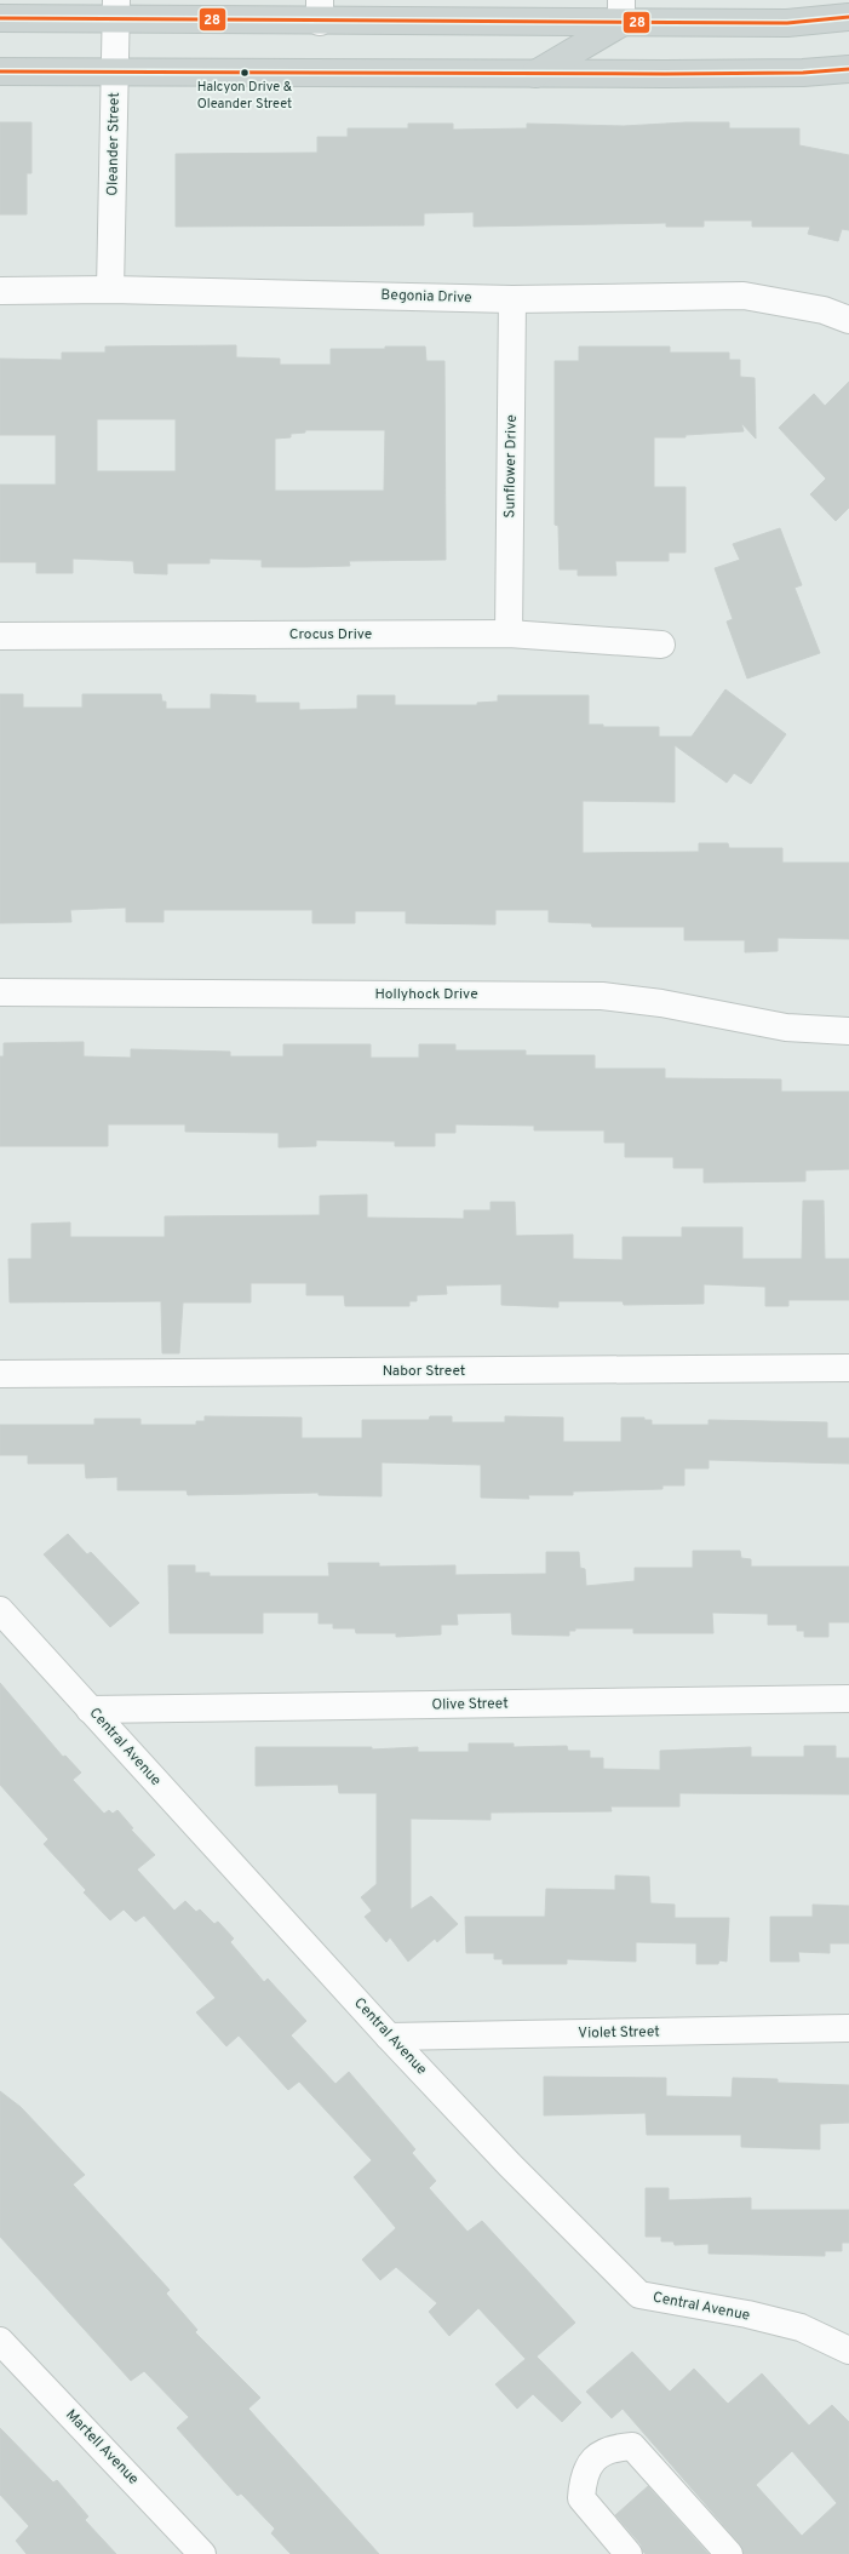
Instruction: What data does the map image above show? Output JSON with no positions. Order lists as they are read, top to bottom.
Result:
{
  "streets": {
    "street": [
      "Oleander Street",
      "Begonia Drive",
      "Sunflower Drive",
      "Crocus Drive",
      "Hollyhock Drive",
      "Nabor Street",
      "Olive Street",
      "Central Avenue",
      "Violet Street",
      "Martell Avenue"
    ]
  },
  "crossings": [
    ["Oleander Street", "Begonia Drive"],
    ["Begonia Drive", "Sunflower Drive"],
    ["Sunflower Drive", "Crocus Drive"],
    ["Olive Street", "Central Avenue"],
    ["Central Avenue", "Violet Street"]
  ],
  "places": ["Halcyon Drive & Oleander Street"],
  "lines": ["transit line 28"]
}
